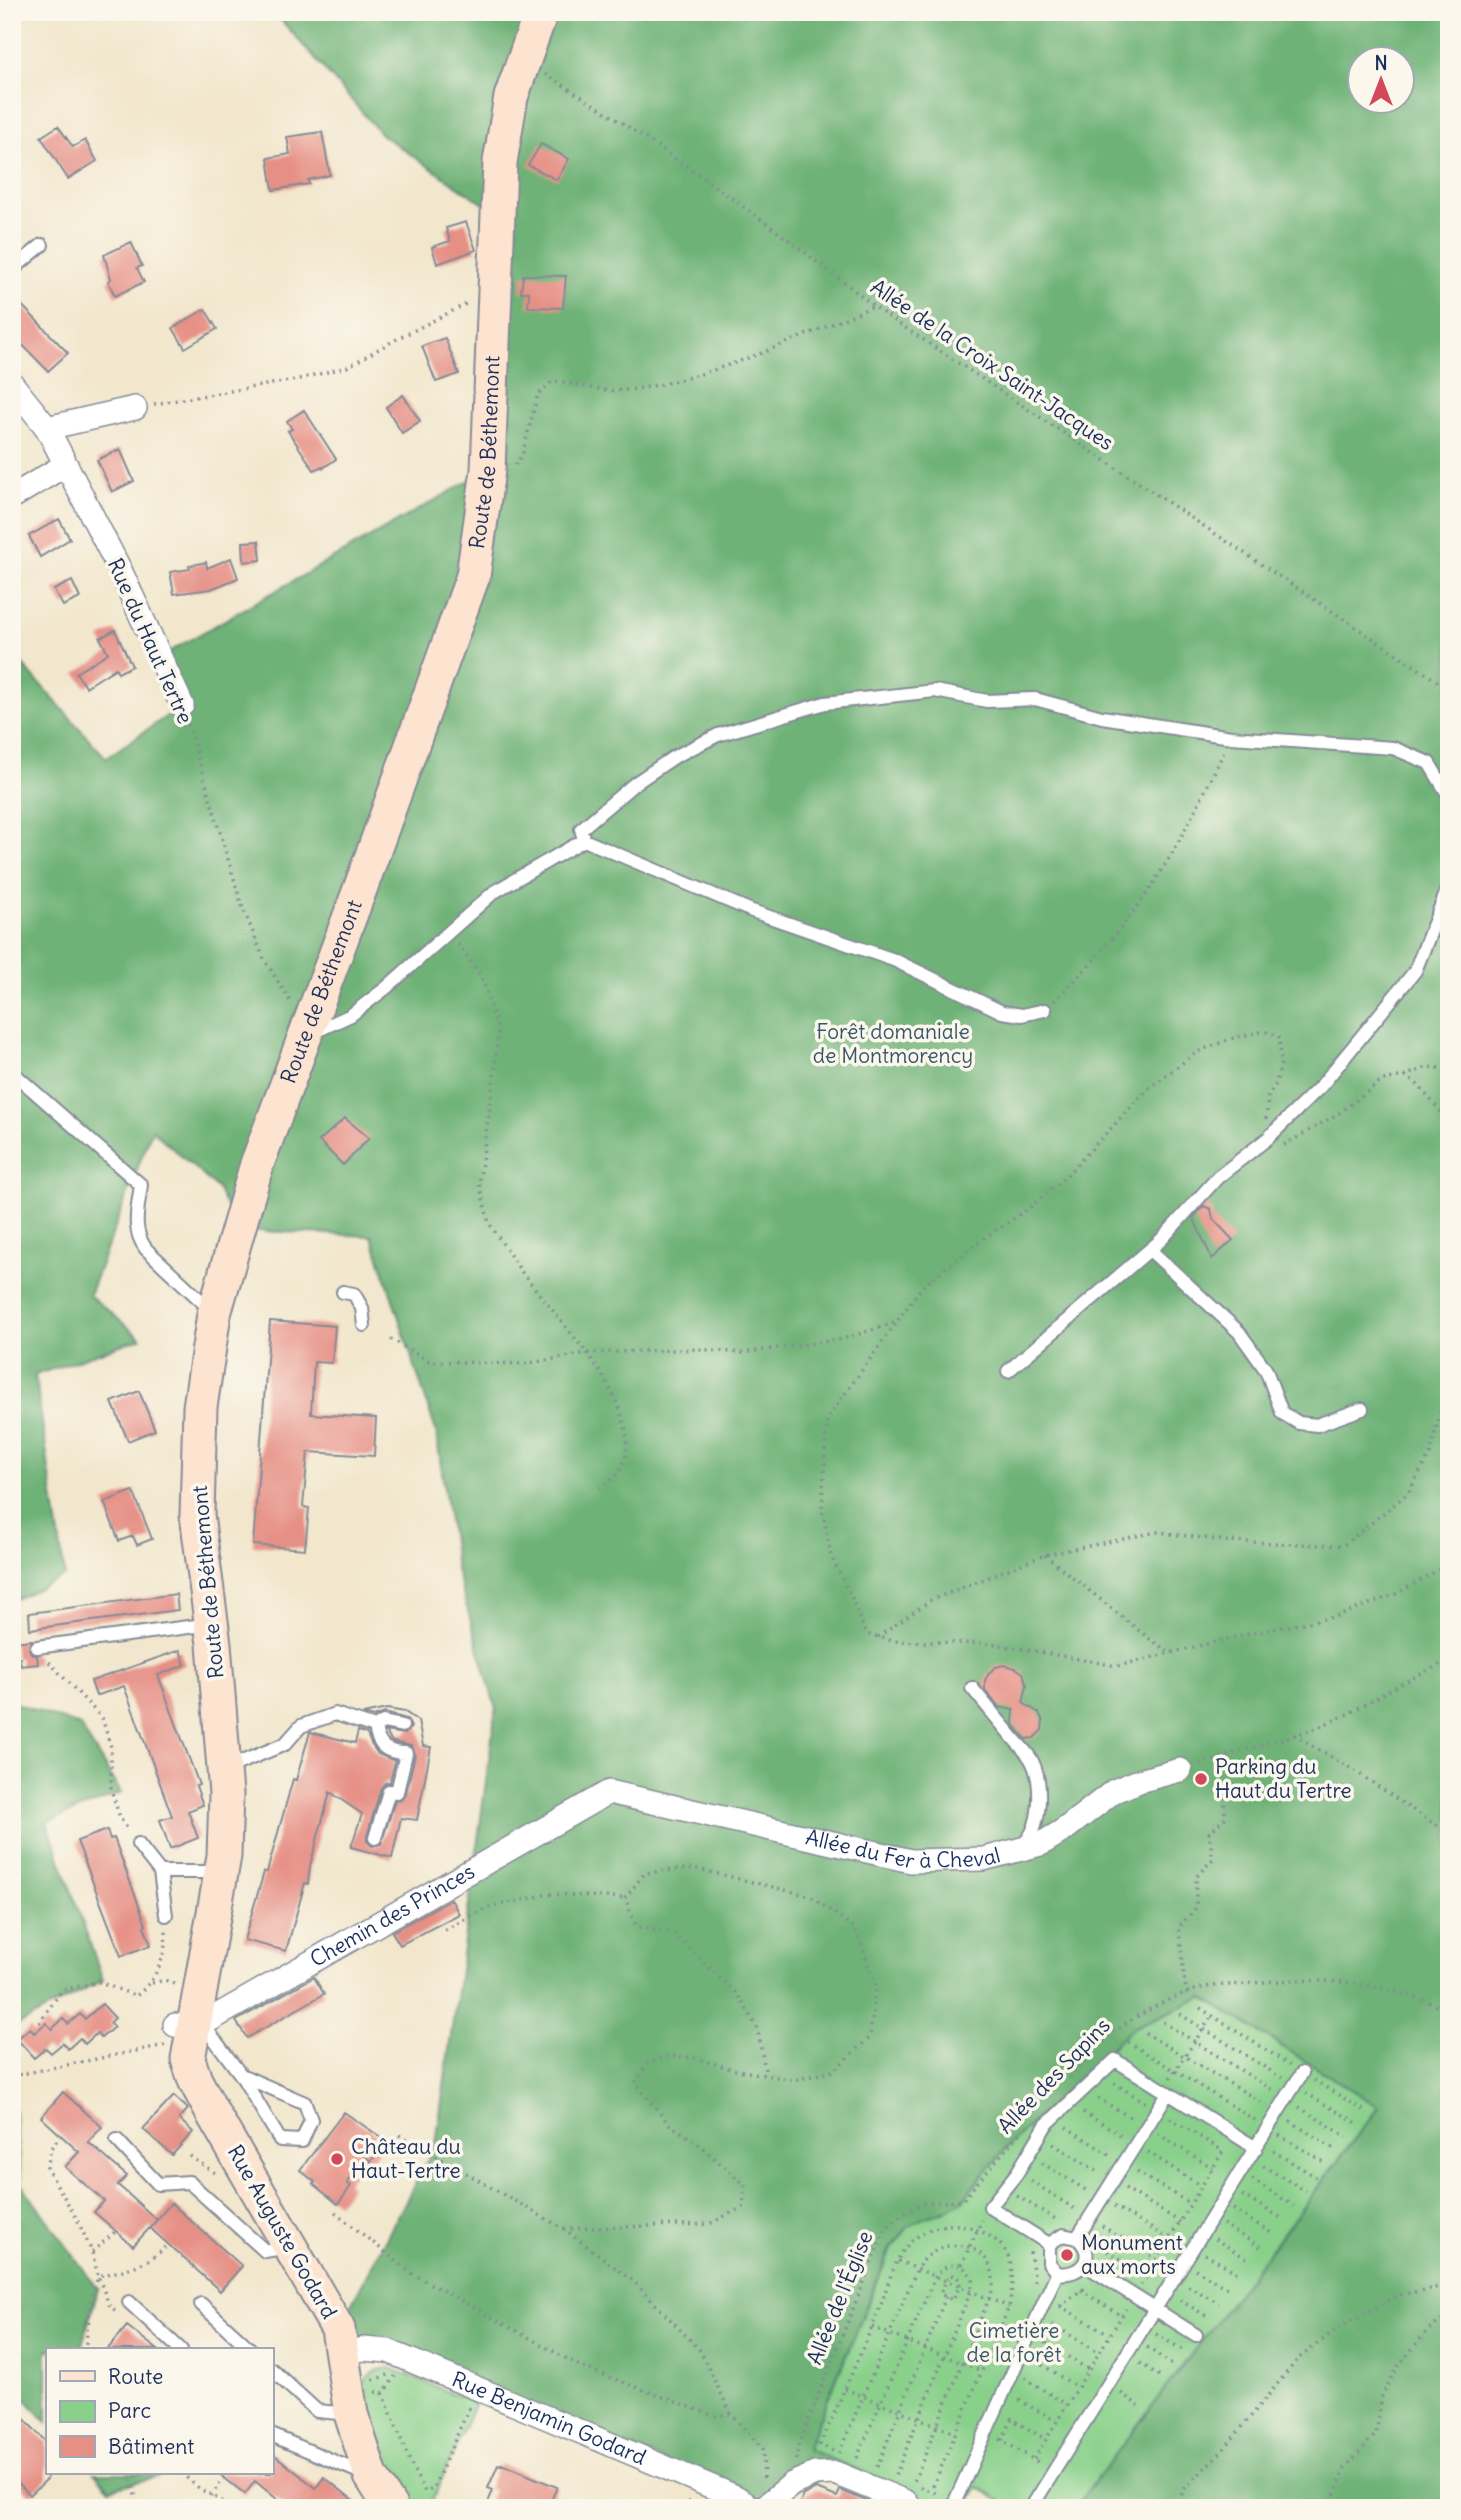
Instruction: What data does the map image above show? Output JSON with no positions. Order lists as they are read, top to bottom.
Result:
{
  "streets": {
    "street": [
      "Route de Béthemont",
      "Rue du Haut Tertre",
      "Allée du Fer à Cheval",
      "Chemin des Princes",
      "Rue Auguste Godard",
      "Rue Benjamin Godard"
    ],
    "path": ["Allée de la Croix Saint-Jacques", "Allée des Sapins", "Allée de l'Église"]
  },
  "crossings": [
    ["Allée de la Croix Saint-Jacques", "Route de Béthemont"],
    ["Route de Béthemont", "Rue du Haut Tertre"],
    ["Route de Béthemont", "Chemin des Princes"],
    ["Route de Béthemont", "Rue Auguste Godard"],
    ["Allée du Fer à Cheval", "Chemin des Princes"],
    ["Chemin des Princes", "Rue Auguste Godard"],
    ["Allée des Sapins", "Allée de l'Église"],
    ["Rue Auguste Godard", "Rue Benjamin Godard"]
  ],
  "parks": ["Forêt domaniale de Montmorency", "Cimetière de la forêt"],
  "places": ["Parking du Haut du Tertre", "Château du Haut-Tertre", "Monument aux morts"],
  "legend": ["Route", "Parc", "Bâtiment"],
  "north": "top"
}
